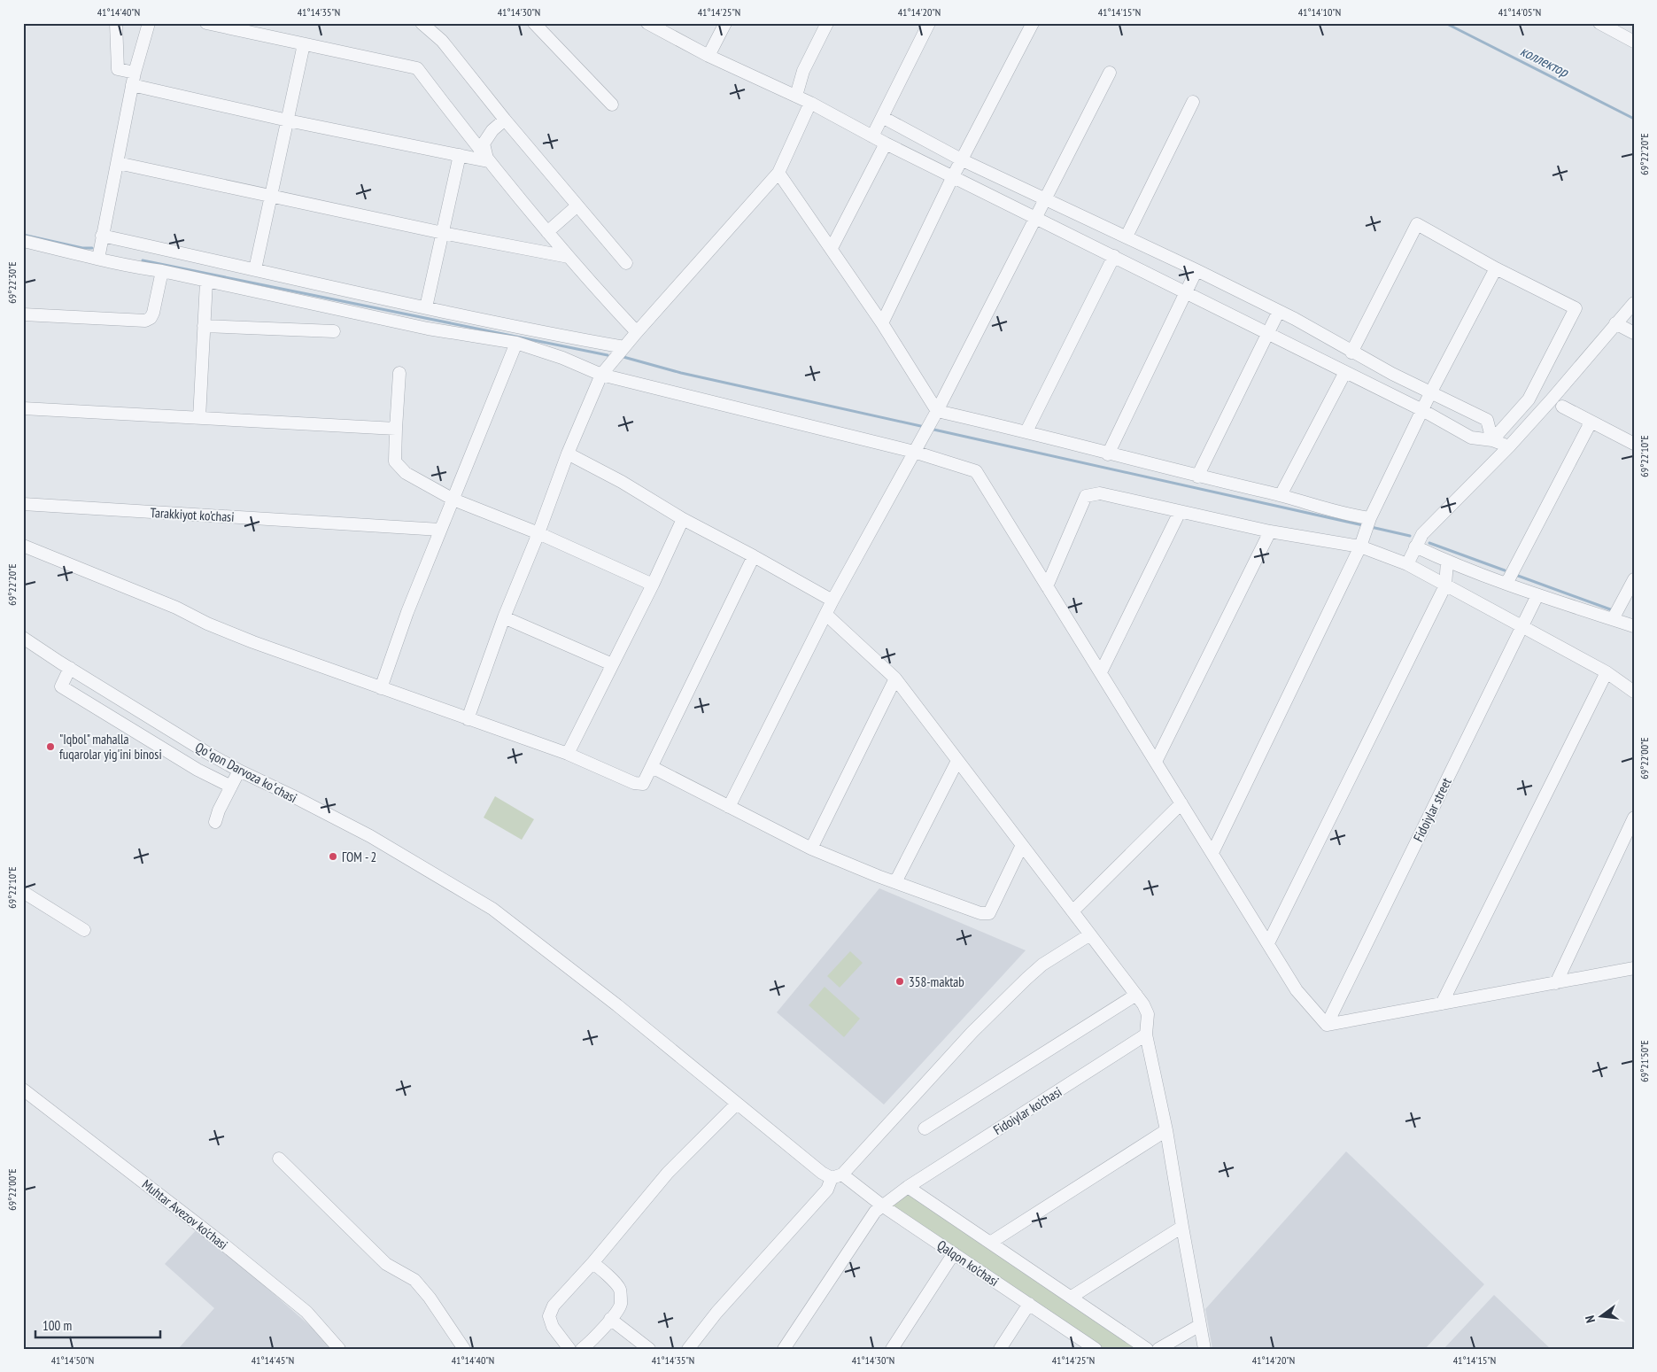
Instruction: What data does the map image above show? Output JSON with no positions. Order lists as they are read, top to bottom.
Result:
{
  "streets": {
    "street": [
      "Tarakkiyot ko'chasi",
      "Qoʻqon Darvoza koʻchasi",
      "Fidoiylar street",
      "Fidoiylar ko'chasi",
      "Muhtar Avezov ko'chasi",
      "Qalqon ko'chasi"
    ]
  },
  "crossings": [
    ["Qoʻqon Darvoza koʻchasi", "Qalqon ko'chasi"],
    ["Fidoiylar ko'chasi", "Qalqon ko'chasi"]
  ],
  "water": ["коллектор"],
  "places": ["\"Iqbol\" mahalla fuqarolar yig'ini binosi", "ГОМ - 2", "358-maktab"],
  "scale_bar": "100 m",
  "north": "left",
  "coordinates": [
    "41°14'40\"N",
    "41°14'35\"N",
    "41°14'30\"N",
    "41°14'25\"N",
    "41°14'20\"N",
    "41°14'15\"N",
    "41°14'10\"N",
    "41°14'05\"N",
    "69°22'20\"E",
    "69°22'30\"E",
    "69°22'10\"E",
    "69°22'00\"E",
    "69°21'50\"E",
    "41°14'50\"N",
    "41°14'45\"N"
  ]
}
